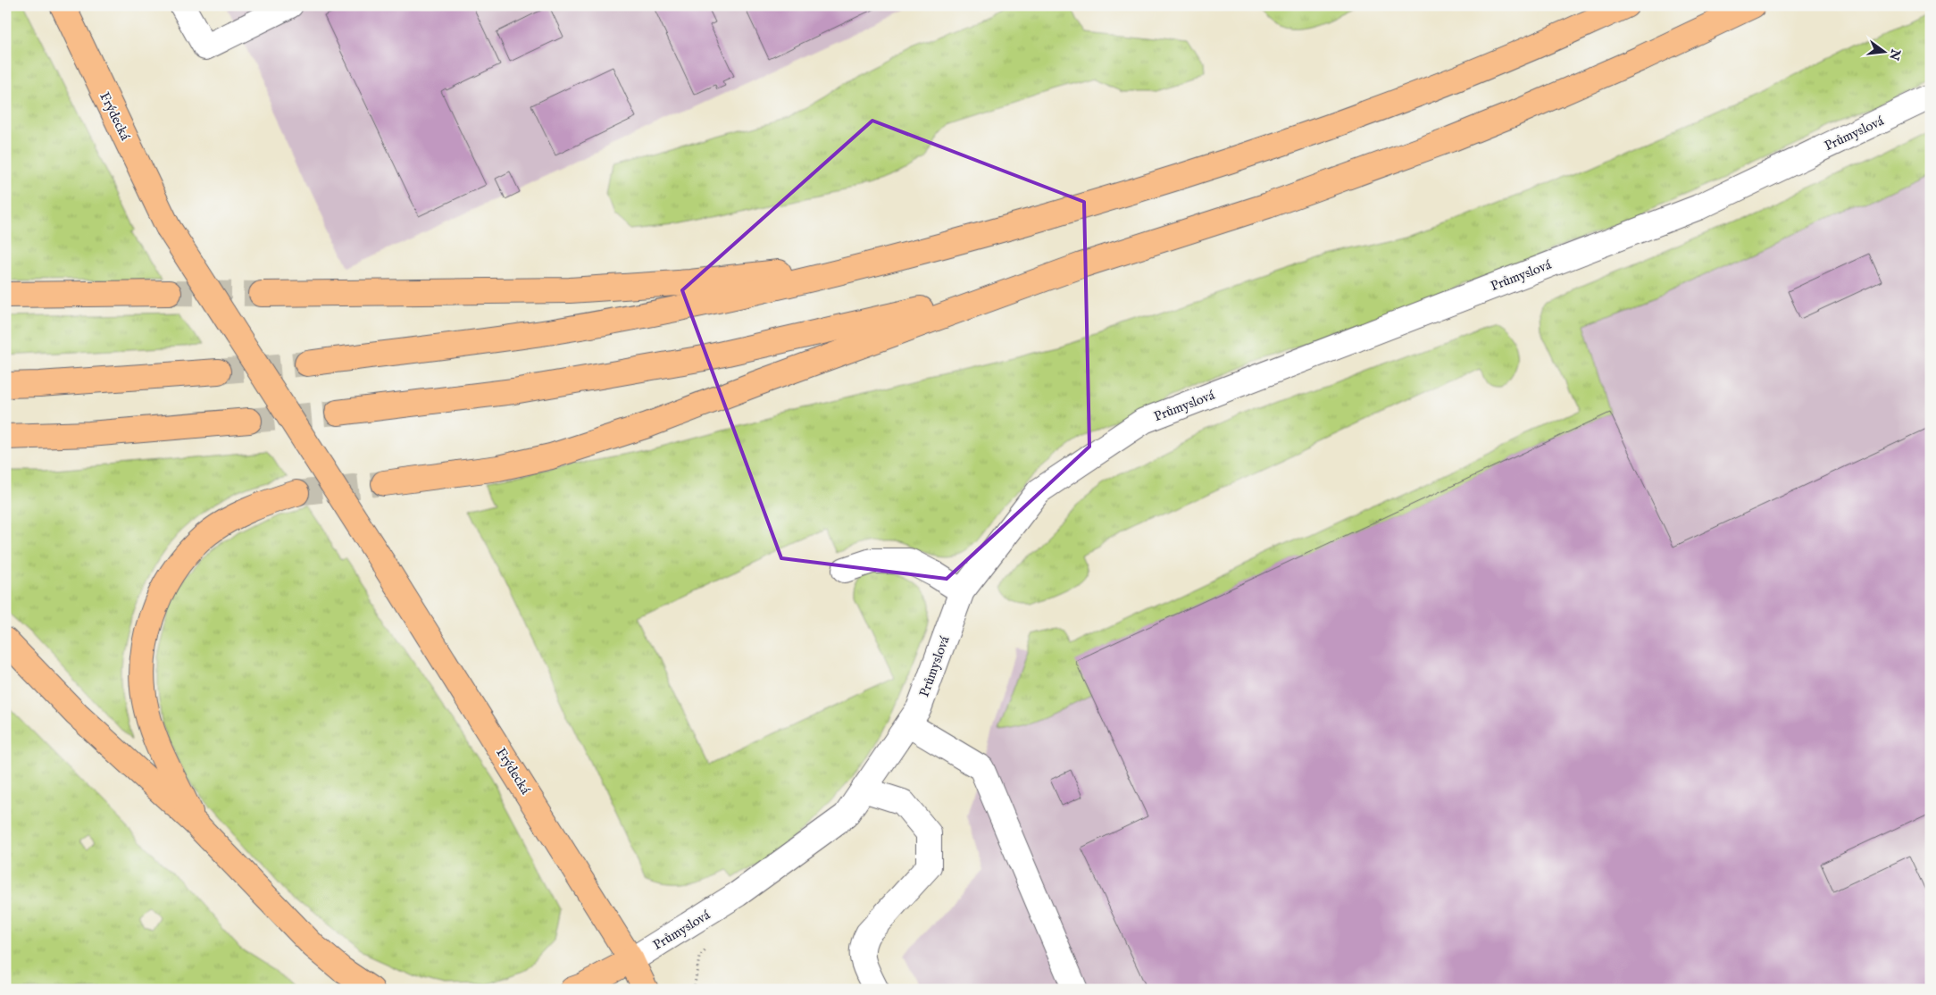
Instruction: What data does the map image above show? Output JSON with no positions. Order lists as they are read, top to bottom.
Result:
{
  "streets": {
    "main road": ["Frýdecká"],
    "lane": ["Průmyslová"]
  },
  "crossings": [
    ["Frýdecká", "Průmyslová"]
  ],
  "north": "right"
}
